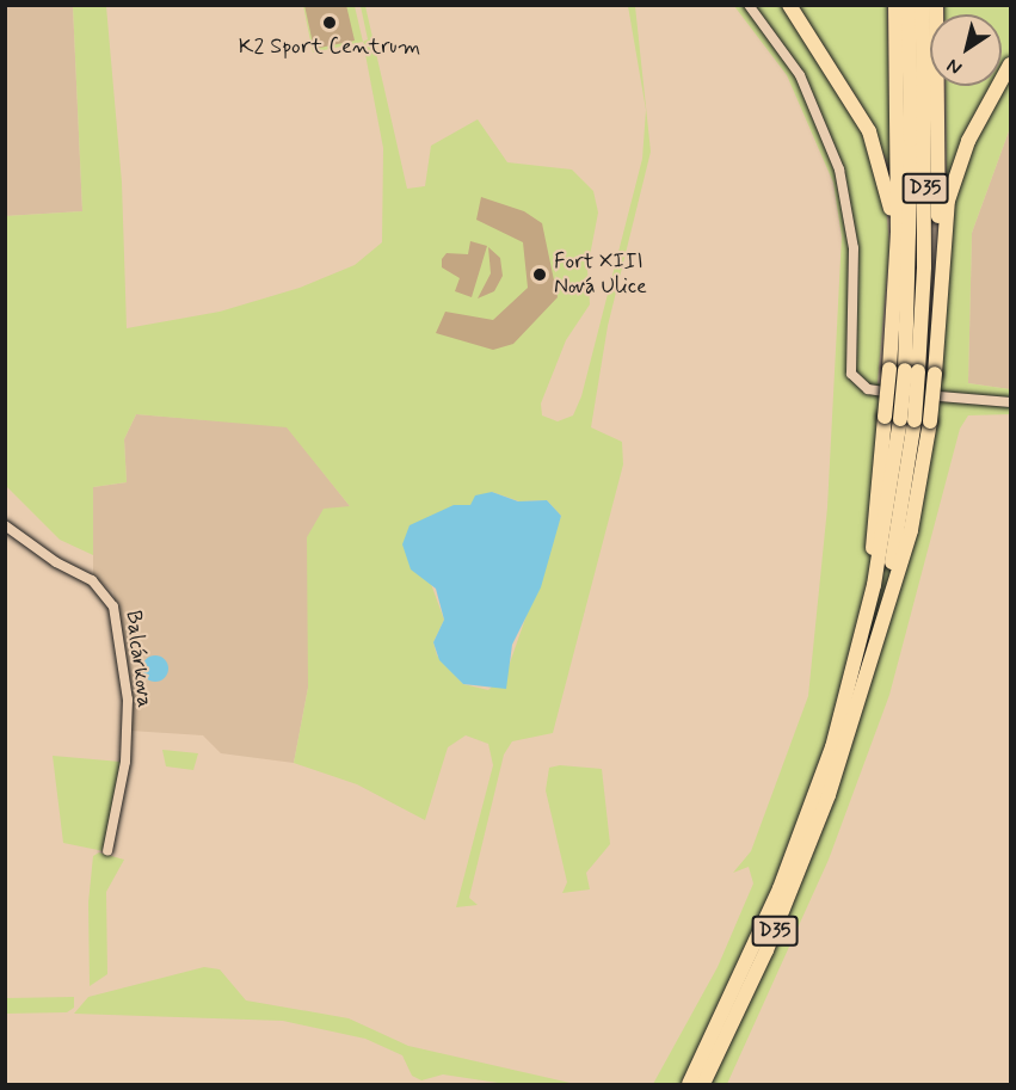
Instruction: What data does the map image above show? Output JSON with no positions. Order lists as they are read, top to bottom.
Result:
{
  "streets": {
    "highway": ["D35"],
    "street": ["Balcárkova"]
  },
  "places": ["K2 Sport Centrum", "Fort XIII Nová Ulice"],
  "north": "bottom left"
}
